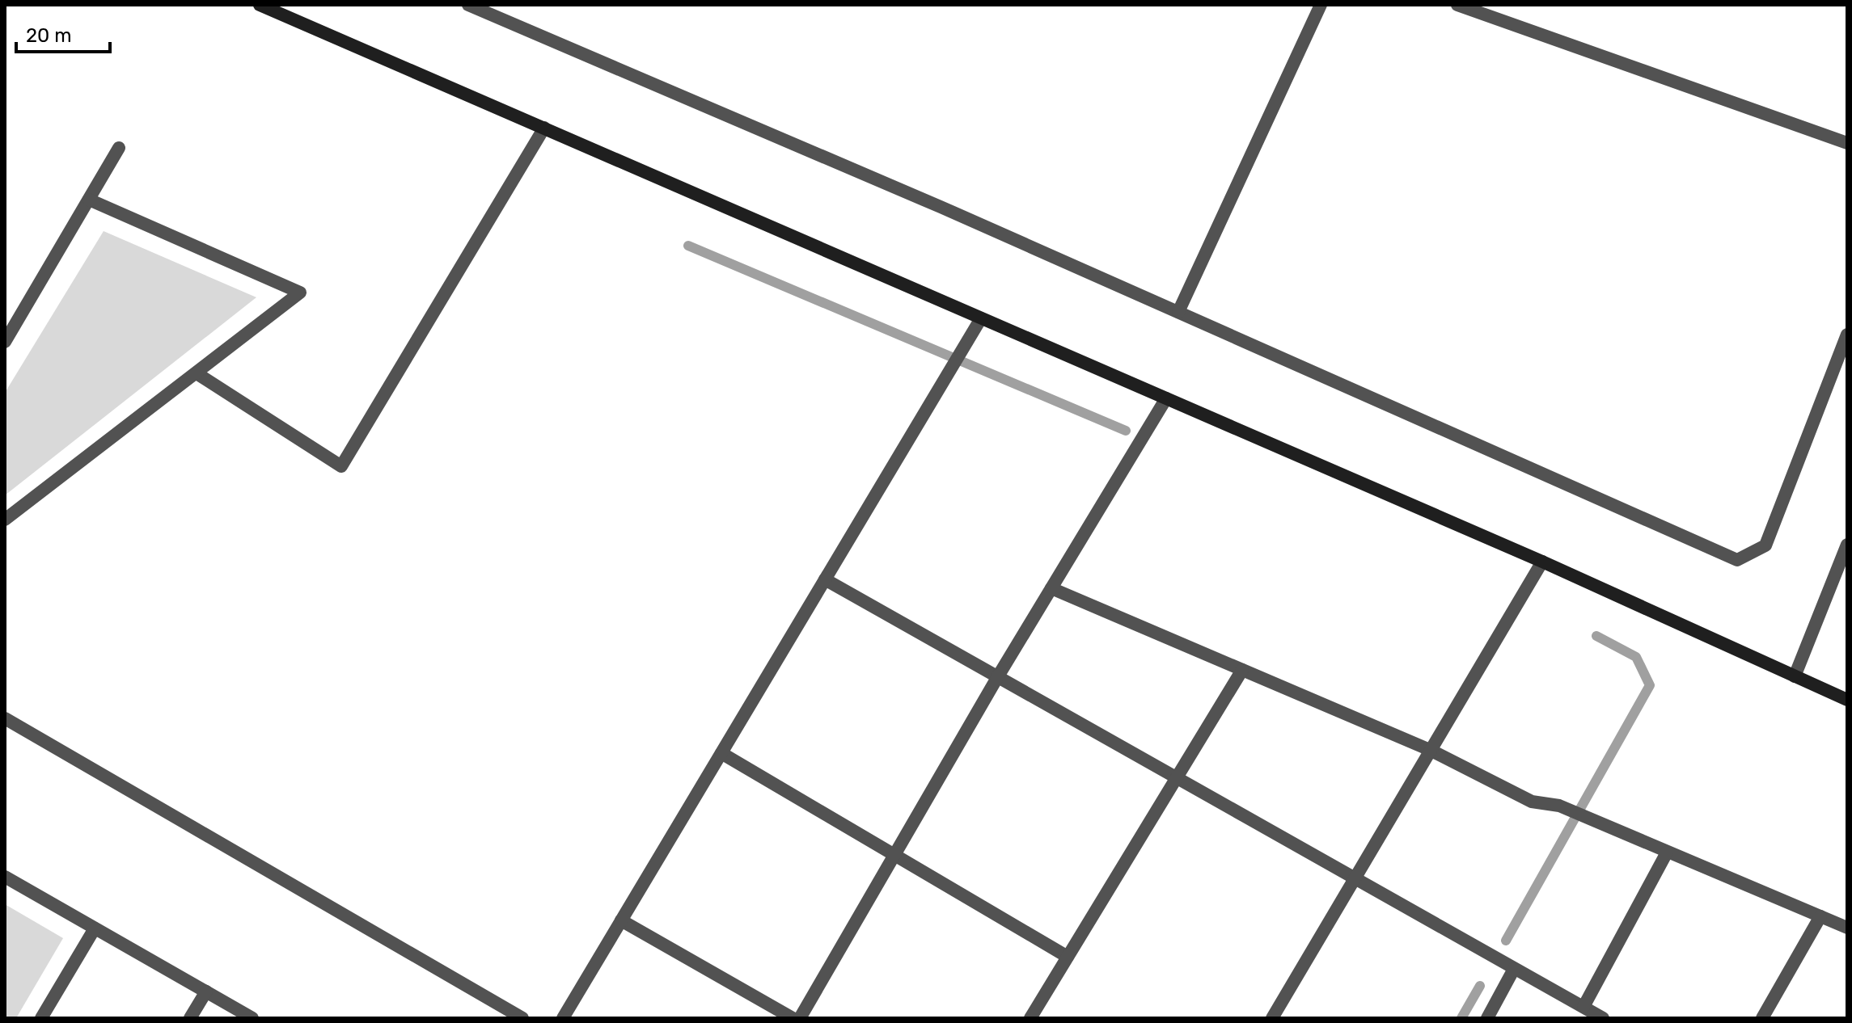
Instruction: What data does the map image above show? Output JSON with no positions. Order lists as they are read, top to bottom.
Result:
{
  "scale_bar": "20 m"
}
